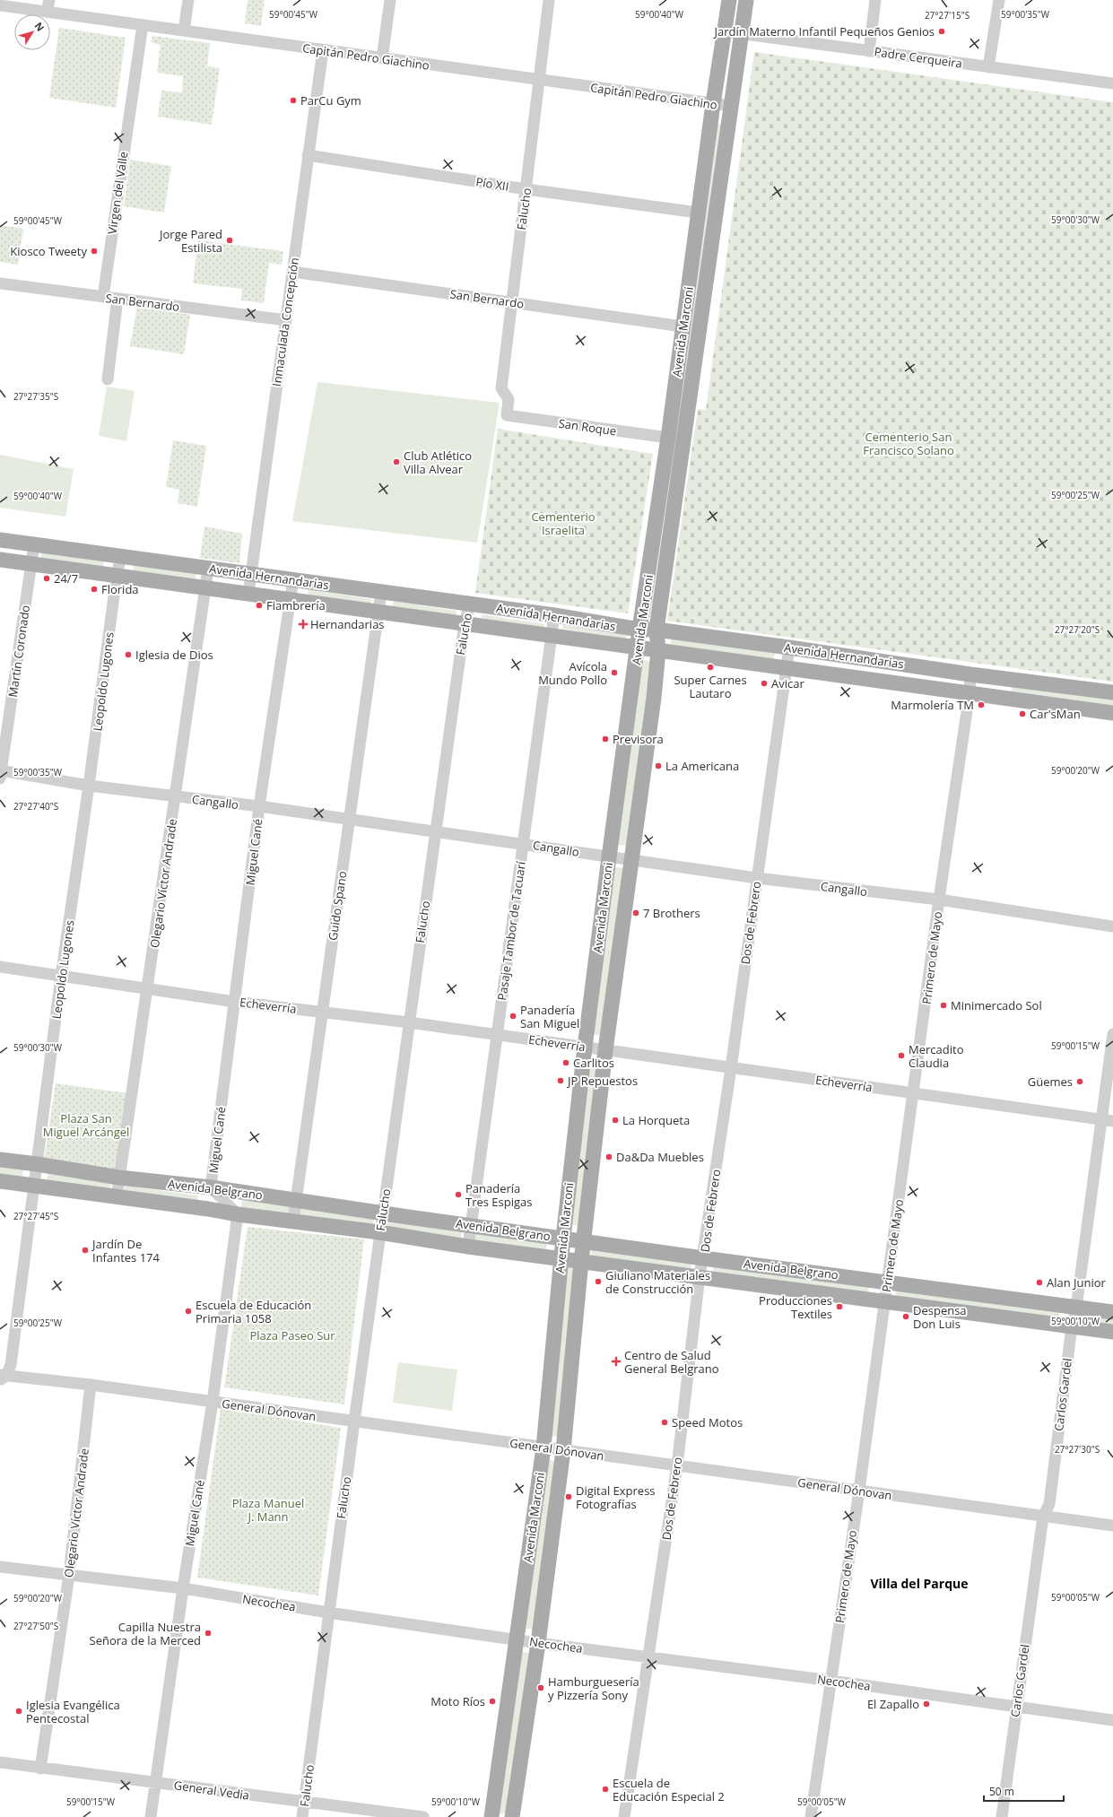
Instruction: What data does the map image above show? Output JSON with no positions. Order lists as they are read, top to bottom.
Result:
{
  "streets": {
    "main road": ["Avenida Marconi", "Avenida Hernandarias", "Avenida Belgrano"],
    "street": [
      "Capitán Pedro Giachino",
      "Padre Cerqueira",
      "Pío XII",
      "Virgen del Valle",
      "Falucho",
      "San Bernardo",
      "Inmaculada Concepción",
      "San Roque",
      "Martín Coronado",
      "Leopoldo Lugones",
      "Cangallo",
      "Miguel Cané",
      "Olegario Víctor Andrade",
      "Guido Spano",
      "Dos de Febrero",
      "Pasaje Tambor de Tacuarí",
      "Primero de Mayo",
      "Echeverría",
      "Carlos Gardel",
      "General Dónovan",
      "Necochea",
      "General Vedia"
    ]
  },
  "crossings": [
    ["Capitán Pedro Giachino", "Virgen del Valle"],
    ["Capitán Pedro Giachino", "Falucho"],
    ["Capitán Pedro Giachino", "Inmaculada Concepción"],
    ["Capitán Pedro Giachino", "Avenida Marconi"],
    ["Padre Cerqueira", "Avenida Marconi"],
    ["Pío XII", "Falucho"],
    ["Pío XII", "Inmaculada Concepción"],
    ["Pío XII", "Avenida Marconi"],
    ["Virgen del Valle", "San Bernardo"],
    ["Falucho", "San Bernardo"],
    ["Falucho", "San Roque"],
    ["Falucho", "Avenida Hernandarias"],
    ["Falucho", "Cangallo"],
    ["Falucho", "Echeverría"],
    ["Falucho", "Avenida Belgrano"],
    ["Falucho", "General Dónovan"],
    ["Falucho", "Necochea"],
    ["Falucho", "General Vedia"],
    ["San Bernardo", "Inmaculada Concepción"],
    ["San Bernardo", "Avenida Marconi"],
    ["Inmaculada Concepción", "Avenida Hernandarias"],
    ["Avenida Marconi", "San Roque"],
    ["Avenida Marconi", "Avenida Hernandarias"],
    ["Avenida Marconi", "Cangallo"],
    ["Avenida Marconi", "Echeverría"],
    ["Avenida Marconi", "Avenida Belgrano"],
    ["Avenida Marconi", "General Dónovan"],
    ["Avenida Marconi", "Necochea"],
    ["Avenida Hernandarias", "Martín Coronado"],
    ["Avenida Hernandarias", "Leopoldo Lugones"],
    ["Avenida Hernandarias", "Miguel Cané"],
    ["Avenida Hernandarias", "Olegario Víctor Andrade"],
    ["Avenida Hernandarias", "Guido Spano"],
    ["Avenida Hernandarias", "Dos de Febrero"],
    ["Avenida Hernandarias", "Pasaje Tambor de Tacuarí"],
    ["Avenida Hernandarias", "Primero de Mayo"],
    ["Martín Coronado", "Cangallo"],
    ["Leopoldo Lugones", "Cangallo"],
    ["Leopoldo Lugones", "Echeverría"],
    ["Leopoldo Lugones", "Avenida Belgrano"],
    ["Leopoldo Lugones", "General Dónovan"],
    ["Cangallo", "Miguel Cané"],
    ["Cangallo", "Olegario Víctor Andrade"],
    ["Cangallo", "Guido Spano"],
    ["Cangallo", "Dos de Febrero"],
    ["Cangallo", "Pasaje Tambor de Tacuarí"],
    ["Cangallo", "Primero de Mayo"],
    ["Miguel Cané", "Echeverría"],
    ["Miguel Cané", "Avenida Belgrano"],
    ["Miguel Cané", "General Dónovan"],
    ["Miguel Cané", "Necochea"],
    ["Miguel Cané", "General Vedia"],
    ["Olegario Víctor Andrade", "Echeverría"],
    ["Olegario Víctor Andrade", "Avenida Belgrano"],
    ["Olegario Víctor Andrade", "General Dónovan"],
    ["Olegario Víctor Andrade", "Necochea"],
    ["Olegario Víctor Andrade", "General Vedia"],
    ["Guido Spano", "Echeverría"],
    ["Guido Spano", "Avenida Belgrano"],
    ["Dos de Febrero", "Echeverría"],
    ["Dos de Febrero", "Avenida Belgrano"],
    ["Dos de Febrero", "General Dónovan"],
    ["Dos de Febrero", "Necochea"],
    ["Pasaje Tambor de Tacuarí", "Echeverría"],
    ["Pasaje Tambor de Tacuarí", "Avenida Belgrano"],
    ["Primero de Mayo", "Echeverría"],
    ["Primero de Mayo", "Avenida Belgrano"],
    ["Primero de Mayo", "General Dónovan"],
    ["Primero de Mayo", "Necochea"],
    ["Echeverría", "Carlos Gardel"],
    ["Avenida Belgrano", "Carlos Gardel"],
    ["Carlos Gardel", "General Dónovan"],
    ["Carlos Gardel", "Necochea"]
  ],
  "districts": ["Villa del Parque"],
  "parks": [
    "Cementerio San Francisco Solano",
    "Cementerio Israelita",
    "Plaza San Miguel Arcángel",
    "Plaza Paseo Sur",
    "Plaza Manuel J. Mann"
  ],
  "places": {
    "other": [
      "Jardín Materno Infantil Pequeños Genios",
      "ParCu Gym",
      "Jorge Pared Estilista",
      "Kiosco Tweety",
      "Club Atlético Villa Alvear",
      "24/7",
      "Florida",
      "Fiambrería",
      "Iglesia de Dios",
      "Super Carnes Lautaro",
      "Avícola Mundo Pollo",
      "Avicar",
      "Marmolería TM",
      "Car'sMan",
      "Previsora",
      "La Americana",
      "7 Brothers",
      "Minimercado Sol",
      "Panadería San Miguel",
      "Mercadito Claudia",
      "Carlitos",
      "JP Repuestos",
      "Güemes",
      "La Horqueta",
      "Da&Da Muebles",
      "Panadería Tres Espigas",
      "Jardín De Infantes 174",
      "Giuliano Materiales de Construcción",
      "Alan Junior",
      "Producciones Textiles",
      "Escuela de Educación Primaria 1058",
      "Despensa Don Luis",
      "Speed Motos",
      "Digital Express Fotografías",
      "Capilla Nuestra Señora de la Merced",
      "Hamburguesería y Pizzería Sony",
      "Moto Ríos",
      "El Zapallo",
      "Iglesia Evangélica Pentecostal",
      "Escuela de Educación Especial 2"
    ],
    "health": ["Hernandarias", "Centro de Salud General Belgrano"]
  },
  "scale_bar": "50 m",
  "north": "top right",
  "coordinates": [
    "59°00'45\"W",
    "59°00'40\"W",
    "59°00'35\"W",
    "27°27'15\"S",
    "59°00'30\"W",
    "27°27'35\"S",
    "59°00'25\"W",
    "27°27'20\"S",
    "59°00'20\"W",
    "27°27'40\"S",
    "59°00'15\"W",
    "27°27'45\"S",
    "59°00'10\"W",
    "27°27'30\"S",
    "59°00'05\"W",
    "27°27'50\"S"
  ]
}
